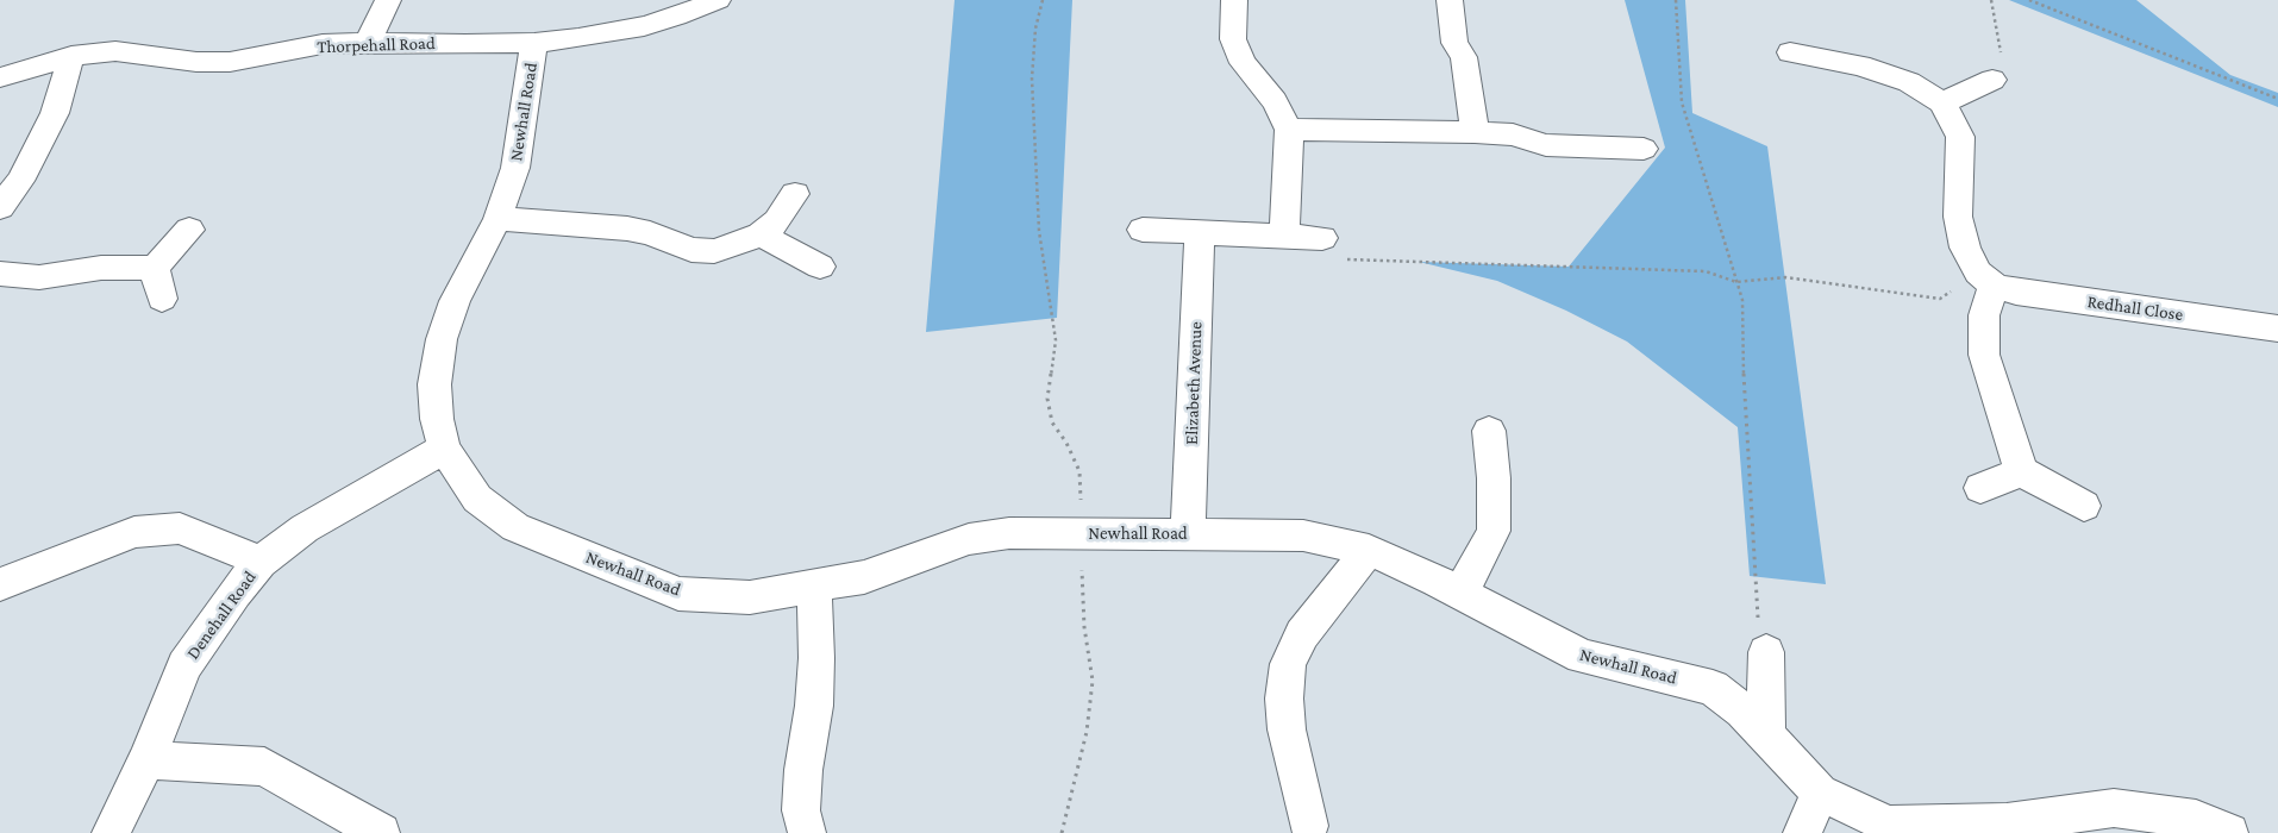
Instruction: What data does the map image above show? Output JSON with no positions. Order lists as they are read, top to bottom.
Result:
{
  "streets": {
    "street": [
      "Thorpehall Road",
      "Newhall Road",
      "Redhall Close",
      "Elizabeth Avenue",
      "Denehall Road"
    ]
  },
  "crossings": [
    ["Thorpehall Road", "Newhall Road"],
    ["Newhall Road", "Elizabeth Avenue"],
    ["Newhall Road", "Denehall Road"]
  ]
}
